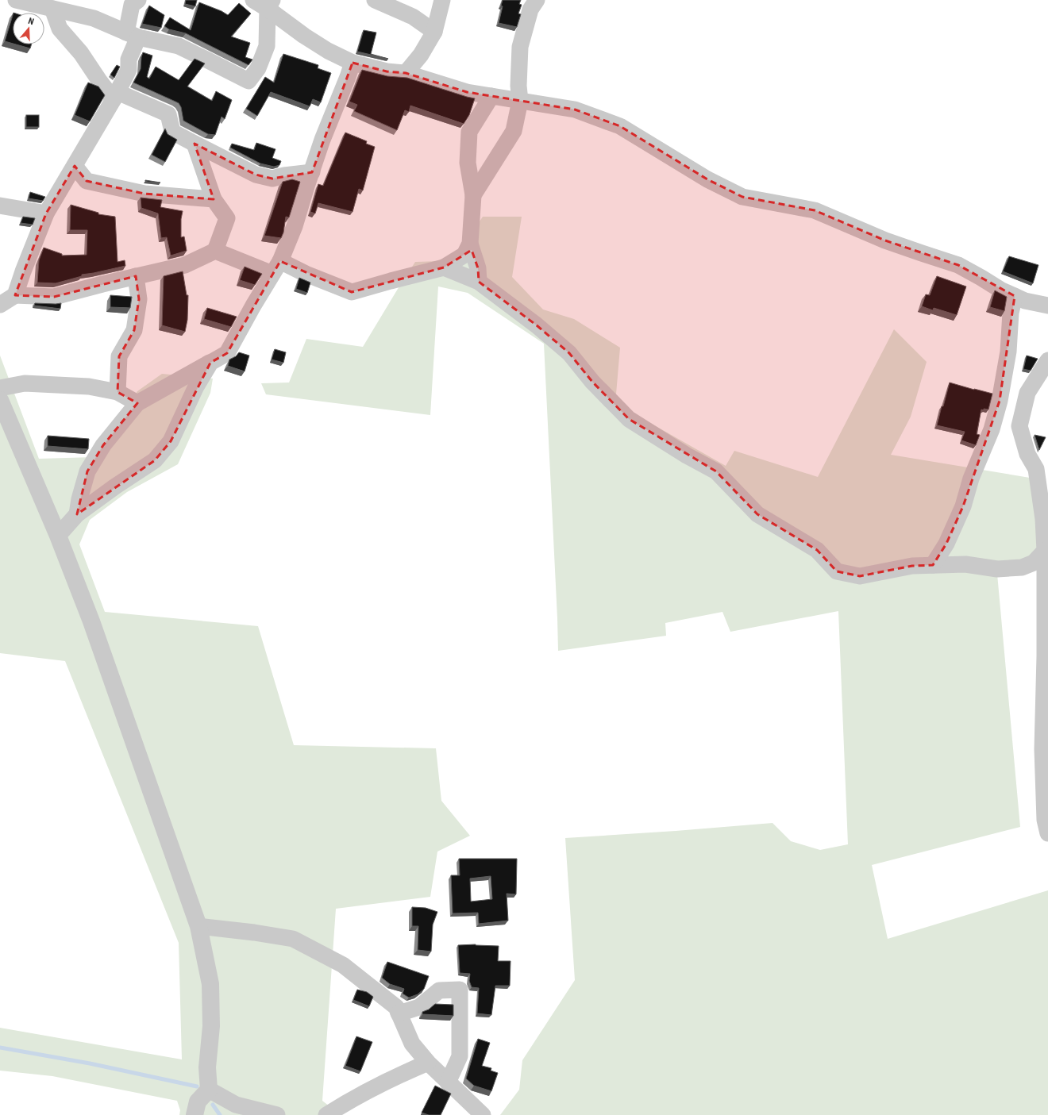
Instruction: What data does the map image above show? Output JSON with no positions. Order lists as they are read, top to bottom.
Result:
{
  "north": "top"
}
